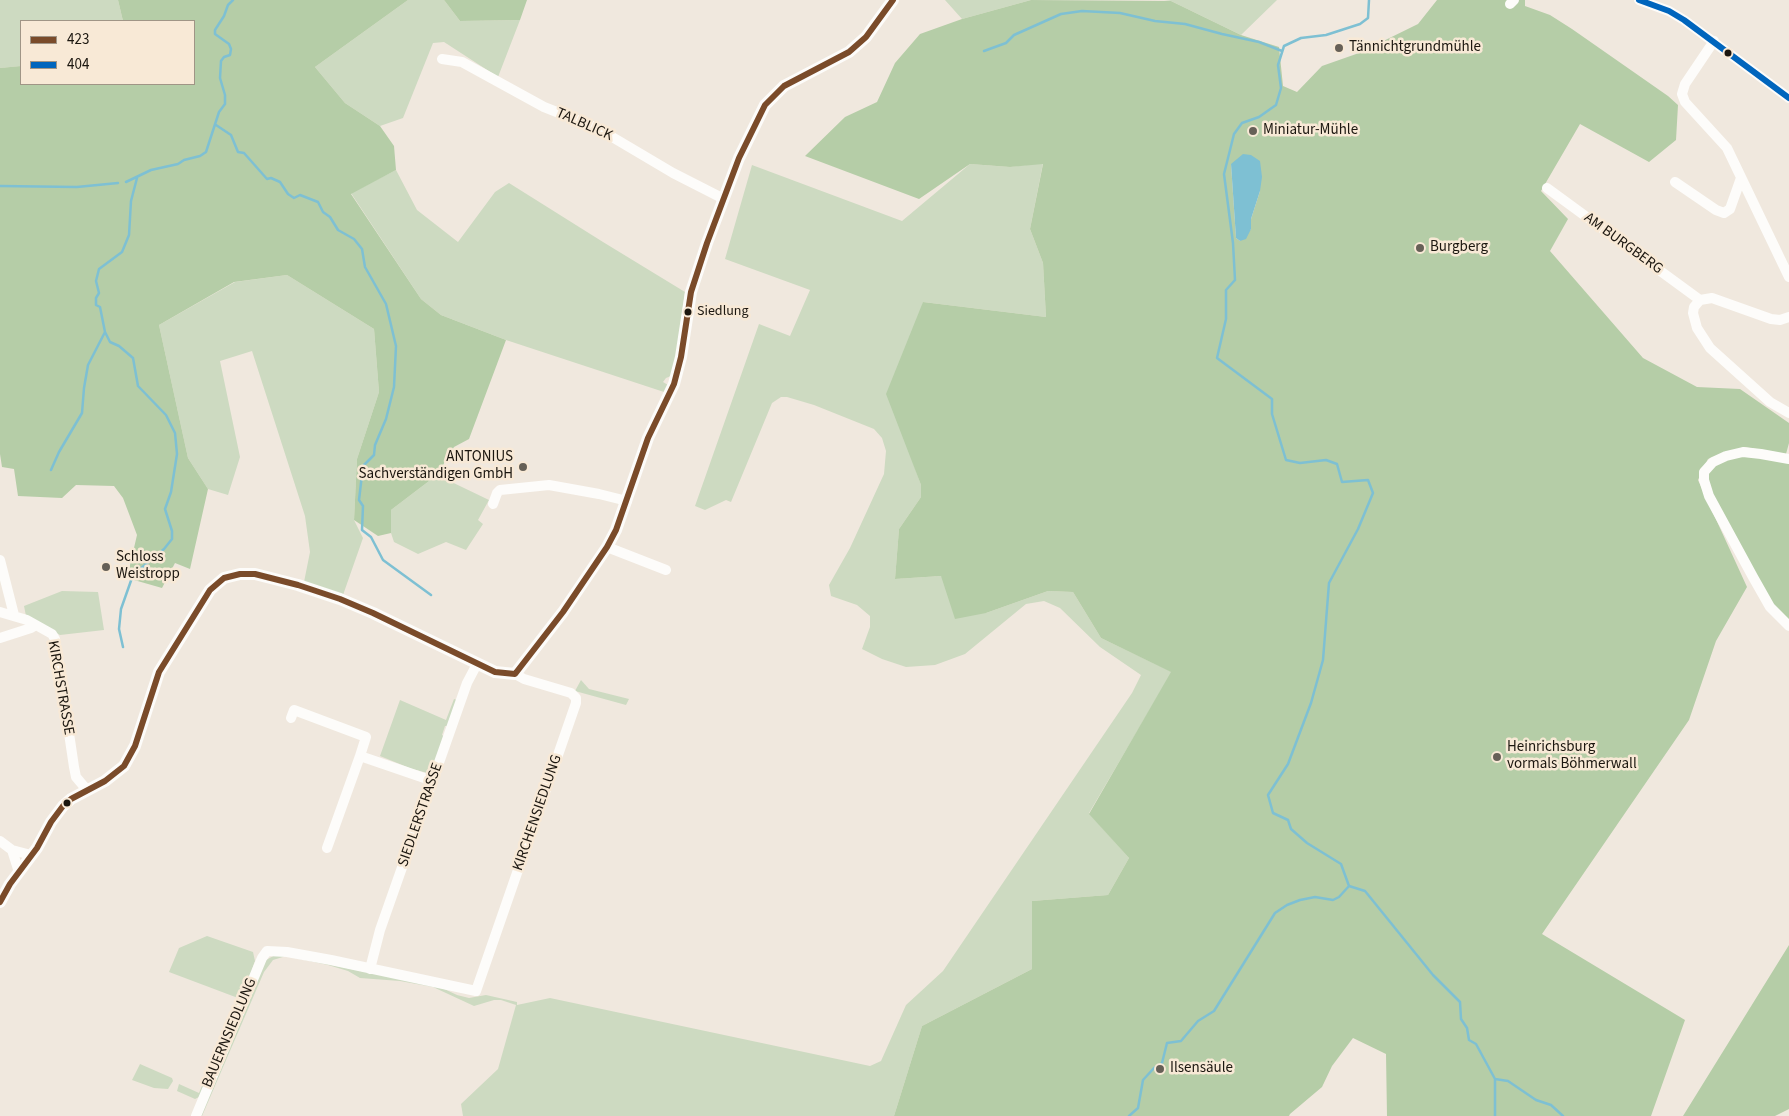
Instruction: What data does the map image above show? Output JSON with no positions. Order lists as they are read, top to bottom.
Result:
{
  "streets": {
    "street": [
      "TALBLICK",
      "AM BURGBERG",
      "KIRCHSTRASSE",
      "KIRCHENSIEDLUNG",
      "SIEDLERSTRASSE",
      "BAUERNSIEDLUNG"
    ]
  },
  "crossings": [
    ["KIRCHENSIEDLUNG", "SIEDLERSTRASSE"],
    ["KIRCHENSIEDLUNG", "BAUERNSIEDLUNG"],
    ["SIEDLERSTRASSE", "BAUERNSIEDLUNG"]
  ],
  "places": [
    "Tännichtgrundmühle",
    "Miniatur-Mühle",
    "Burgberg",
    "Siedlung",
    "ANTONIUS Sachverständigen GmbH",
    "Schloss Weistropp",
    "Heinrichsburg vormals Böhmerwall",
    "Ilsensäule"
  ],
  "lines": ["transit line 423", "transit line 404"],
  "legend": ["423", "404"]
}
